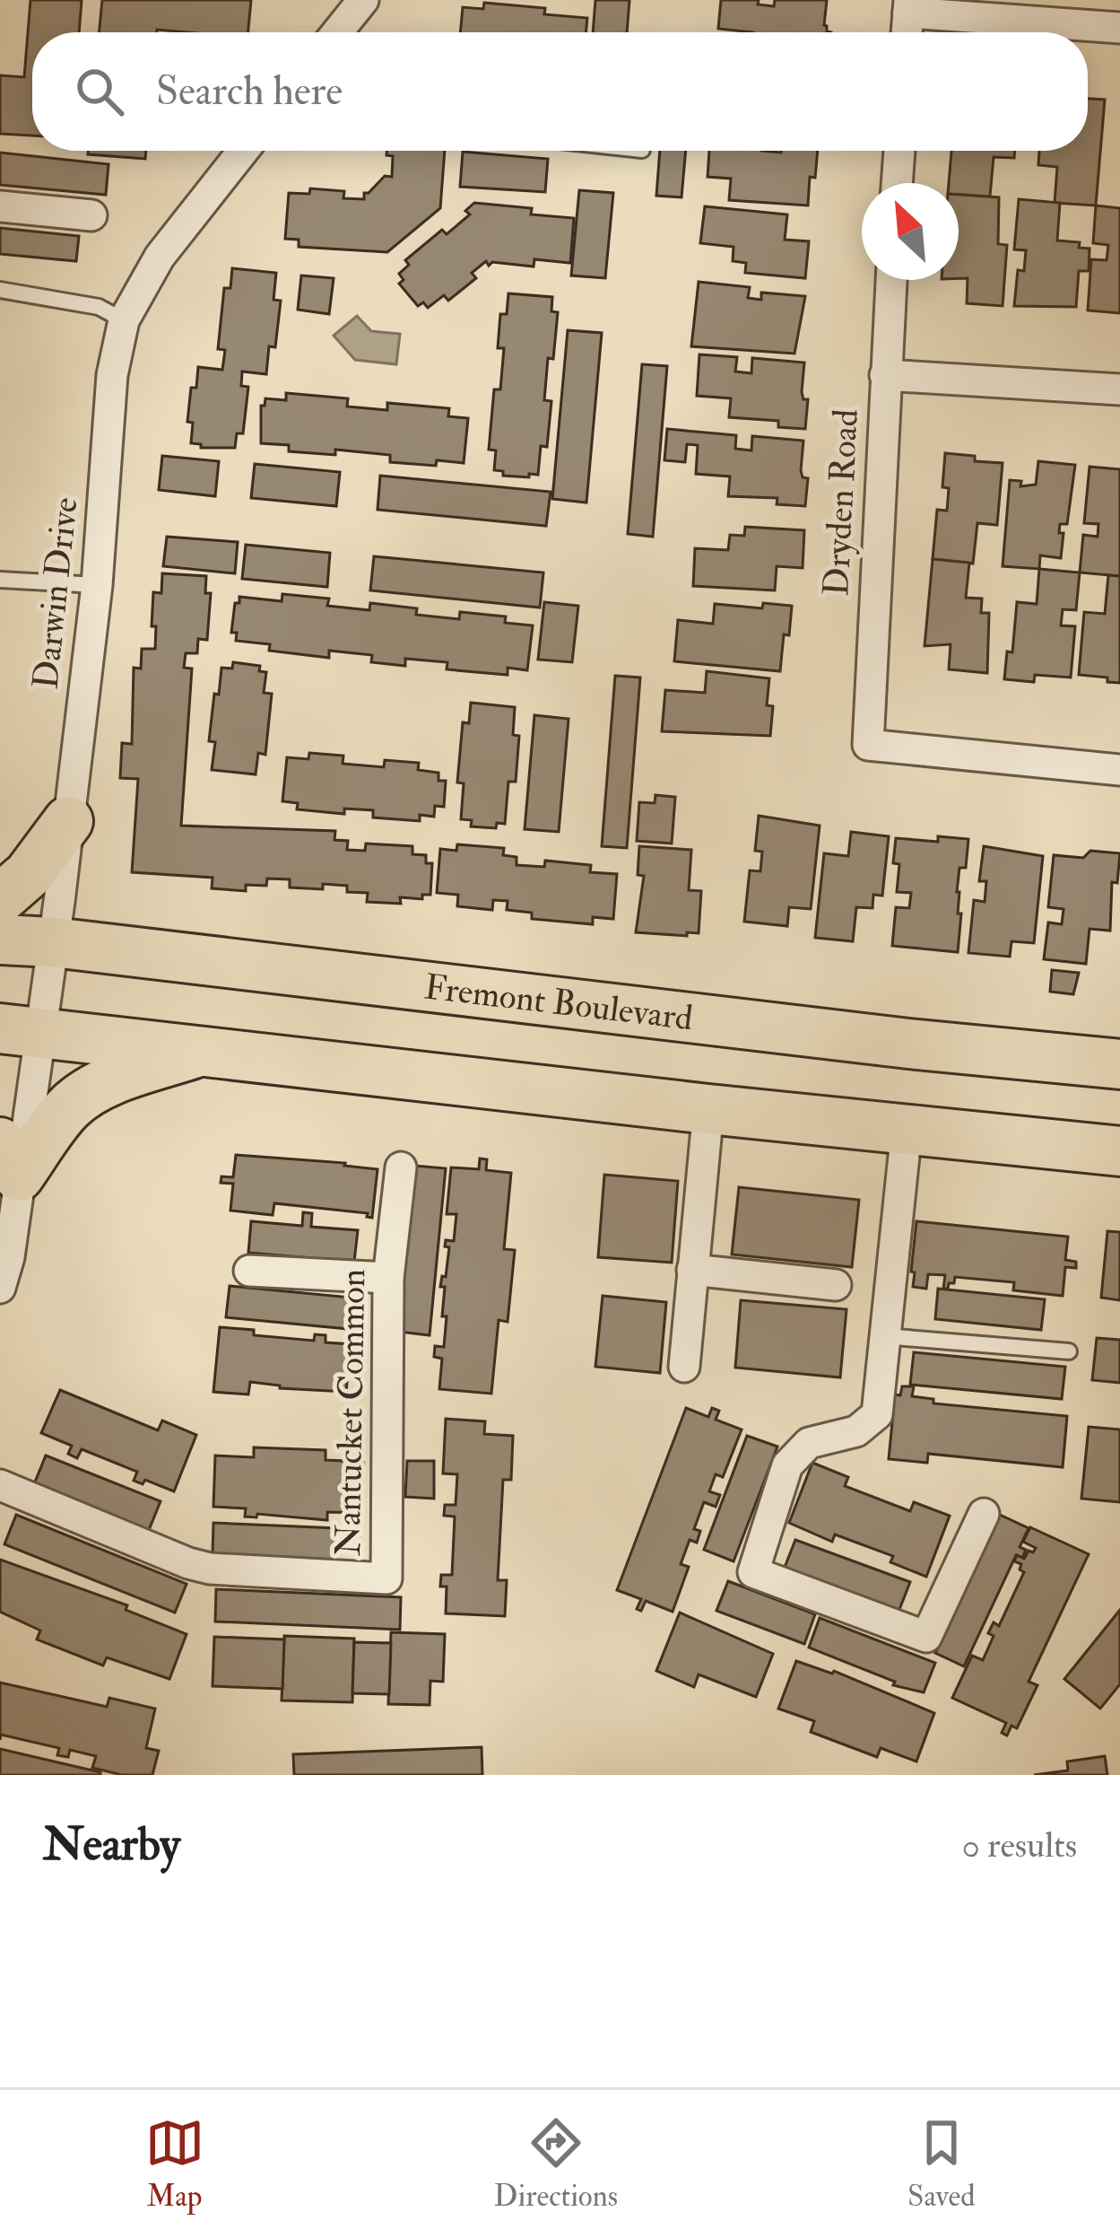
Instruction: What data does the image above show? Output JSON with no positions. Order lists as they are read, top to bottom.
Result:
{
  "streets": {
    "main road": ["Fremont Boulevard"],
    "street": ["Dryden Road", "Darwin Drive", "Nantucket Common"]
  },
  "crossings": [
    ["Darwin Drive", "Fremont Boulevard"]
  ],
  "north": "top left",
  "page": {
    "search": "Search here",
    "heading": ["Nearby", "0 results"],
    "nav": ["Map", "Directions", "Saved"]
  }
}
